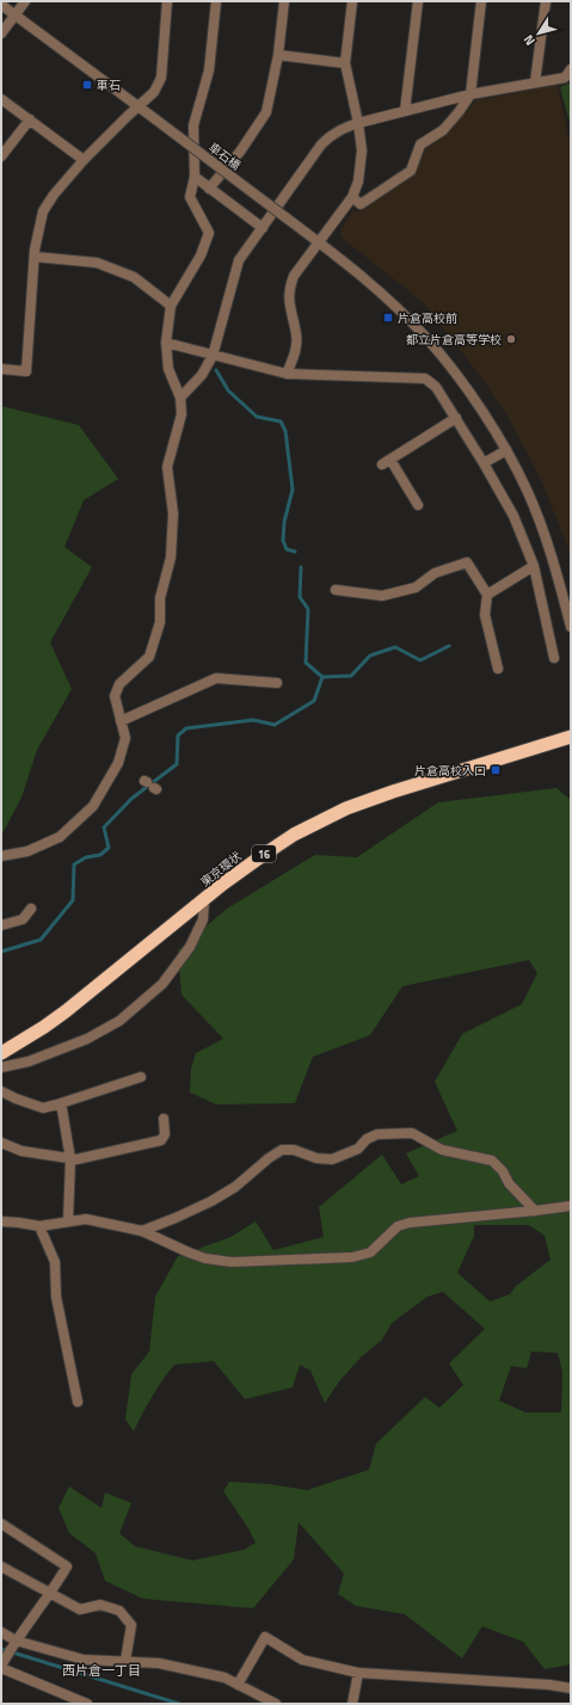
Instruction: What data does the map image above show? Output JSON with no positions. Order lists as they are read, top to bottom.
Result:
{
  "streets": {
    "highway": ["16", "東京環状"],
    "street": ["車石橋"]
  },
  "districts": ["西片倉一丁目"],
  "places": {
    "transit": ["車石", "片倉高校前", "片倉高校入口"],
    "other": ["都立片倉高等学校"]
  },
  "north": "bottom left"
}
